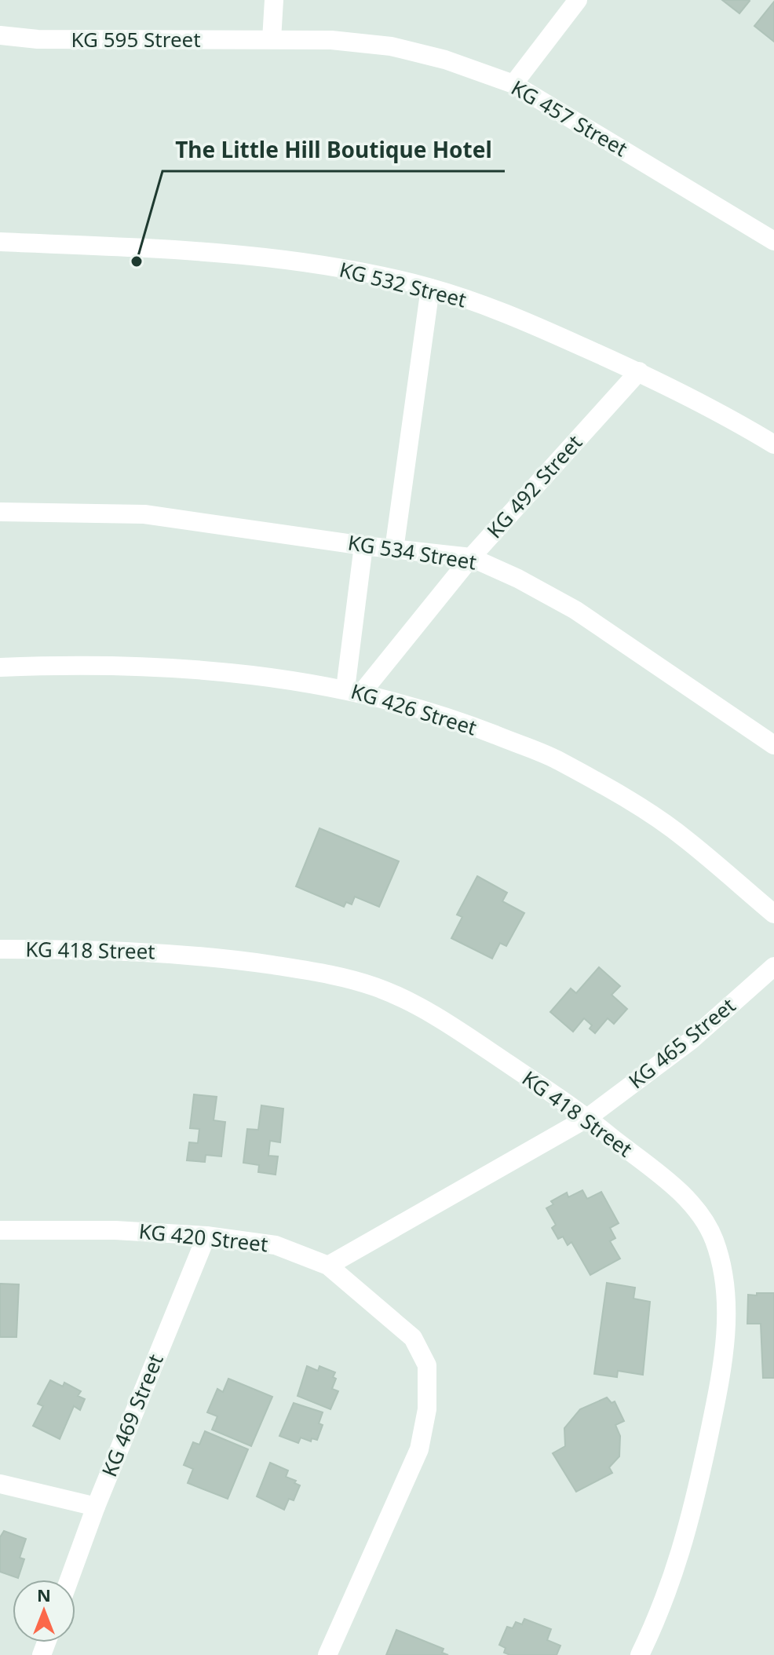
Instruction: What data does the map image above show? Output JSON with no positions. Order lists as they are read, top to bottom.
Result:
{
  "streets": {
    "street": [
      "KG 595 Street",
      "KG 457 Street",
      "KG 532 Street",
      "KG 492 Street",
      "KG 534 Street",
      "KG 426 Street",
      "KG 418 Street",
      "KG 465 Street",
      "KG 420 Street",
      "KG 469 Street"
    ]
  },
  "crossings": [
    ["KG 595 Street", "KG 457 Street"],
    ["KG 532 Street", "KG 492 Street"],
    ["KG 492 Street", "KG 534 Street"],
    ["KG 492 Street", "KG 426 Street"],
    ["KG 418 Street", "KG 465 Street"],
    ["KG 465 Street", "KG 420 Street"],
    ["KG 420 Street", "KG 469 Street"]
  ],
  "places": ["The Little Hill Boutique Hotel"],
  "north": "top"
}
